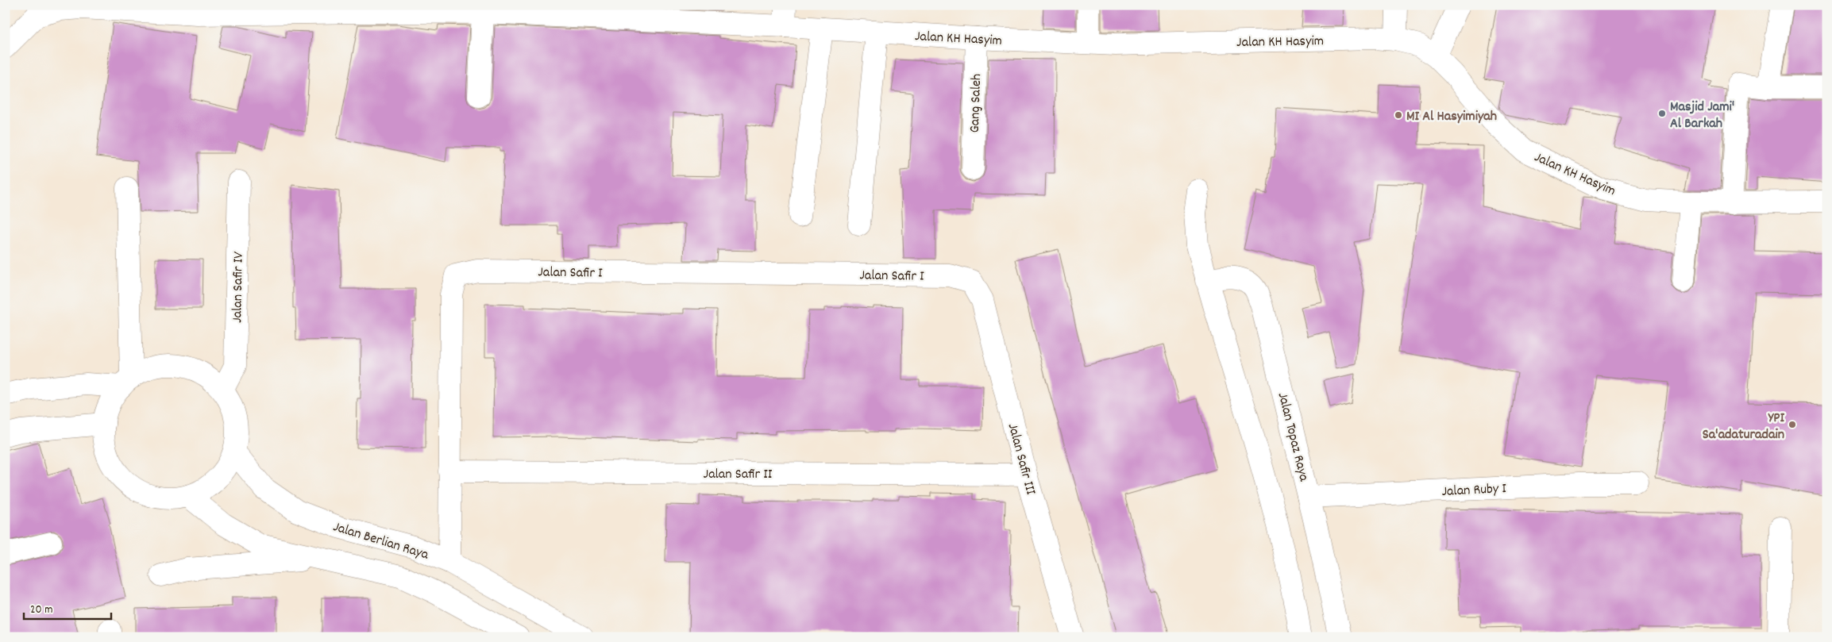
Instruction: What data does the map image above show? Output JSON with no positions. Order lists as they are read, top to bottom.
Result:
{
  "streets": {
    "street": [
      "Jalan KH Hasyim",
      "Gang Saleh",
      "Jalan Safir I",
      "Jalan Safir IV",
      "Jalan Topaz Raya",
      "Jalan Safir III",
      "Jalan Safir II",
      "Jalan Ruby I",
      "Jalan Berlian Raya"
    ]
  },
  "crossings": [
    ["Jalan KH Hasyim", "Gang Saleh"],
    ["Jalan Safir I", "Jalan Safir III"],
    ["Jalan Safir I", "Jalan Safir II"],
    ["Jalan Safir I", "Jalan Berlian Raya"],
    ["Jalan Safir IV", "Jalan Berlian Raya"],
    ["Jalan Topaz Raya", "Jalan Ruby I"],
    ["Jalan Safir III", "Jalan Safir II"]
  ],
  "places": ["Masjid Jami' Al Barkah", "MI Al Hasyimiyah", "YPI Sa'adaturadain"],
  "scale_bar": "20 m"
}
